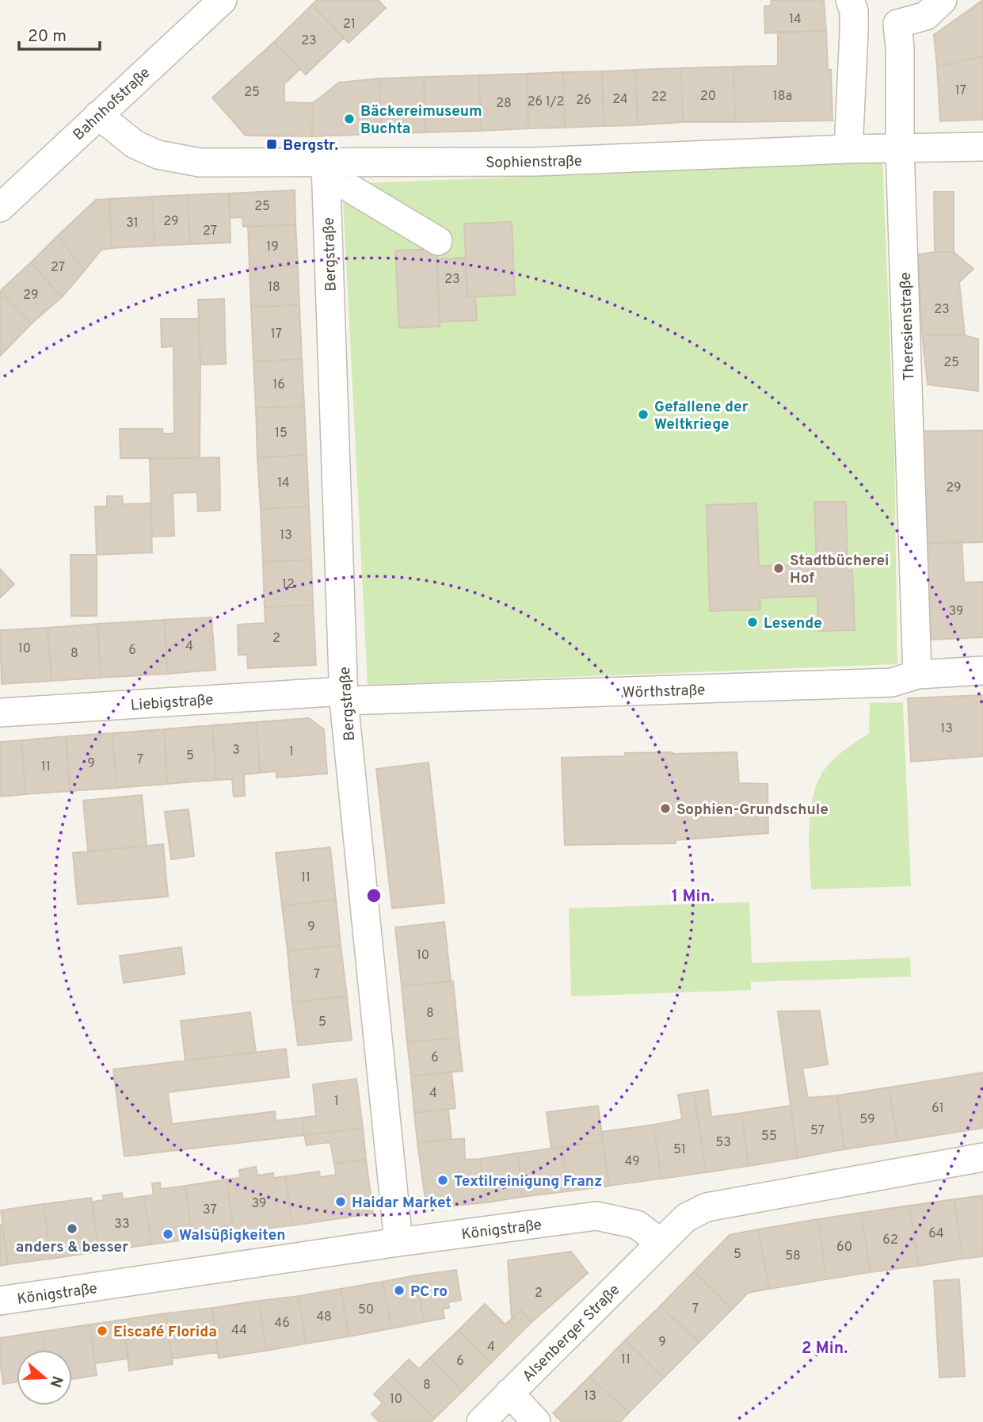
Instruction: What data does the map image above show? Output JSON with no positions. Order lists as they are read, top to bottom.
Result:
{
  "streets": {
    "street": [
      "Bahnhofstraße",
      "Sophienstraße",
      "Bergstraße",
      "Theresienstraße",
      "Wörthstraße",
      "Liebigstraße",
      "Königstraße",
      "Alsenberger Straße"
    ]
  },
  "crossings": [
    ["Bahnhofstraße", "Sophienstraße"],
    ["Sophienstraße", "Bergstraße"],
    ["Sophienstraße", "Theresienstraße"],
    ["Bergstraße", "Wörthstraße"],
    ["Bergstraße", "Liebigstraße"],
    ["Bergstraße", "Königstraße"],
    ["Theresienstraße", "Wörthstraße"],
    ["Wörthstraße", "Liebigstraße"],
    ["Königstraße", "Alsenberger Straße"]
  ],
  "places": {
    "other": [
      "Bäckereimuseum Buchta",
      "Gefallene der Weltkriege",
      "Stadtbücherei Hof",
      "Lesende",
      "Sophien-Grundschule",
      "Textilreinigung Franz",
      "Haidar Market",
      "anders & besser",
      "Walsüßigkeiten",
      "PC ro",
      "Eiscafé Florida"
    ],
    "transit": ["Bergstr."]
  },
  "house_numbers": [
    "14",
    "21",
    "23",
    "17",
    "25",
    "20",
    "18a",
    "22",
    "24",
    "26",
    "26 1/2",
    "28",
    "25",
    "29",
    "31",
    "27",
    "19",
    "27",
    "23",
    "18",
    "29",
    "23",
    "17",
    "25",
    "16",
    "15",
    "14",
    "29",
    "13",
    "12",
    "39",
    "2",
    "4",
    "10",
    "6",
    "8",
    "13",
    "3",
    "1",
    "5",
    "7",
    "9",
    "11",
    "11",
    "9",
    "10",
    "7",
    "8",
    "5",
    "6",
    "4",
    "1",
    "61",
    "59",
    "57",
    "55",
    "53",
    "51",
    "49",
    "39",
    "37",
    "33",
    "64",
    "62",
    "60",
    "5",
    "58",
    "2",
    "7",
    "50",
    "48",
    "46",
    "44",
    "9",
    "4",
    "11",
    "6",
    "8",
    "13",
    "10"
  ],
  "scale_bar": "20 m",
  "north": "right",
  "rings": ["1 Min.", "2 Min."]
}
